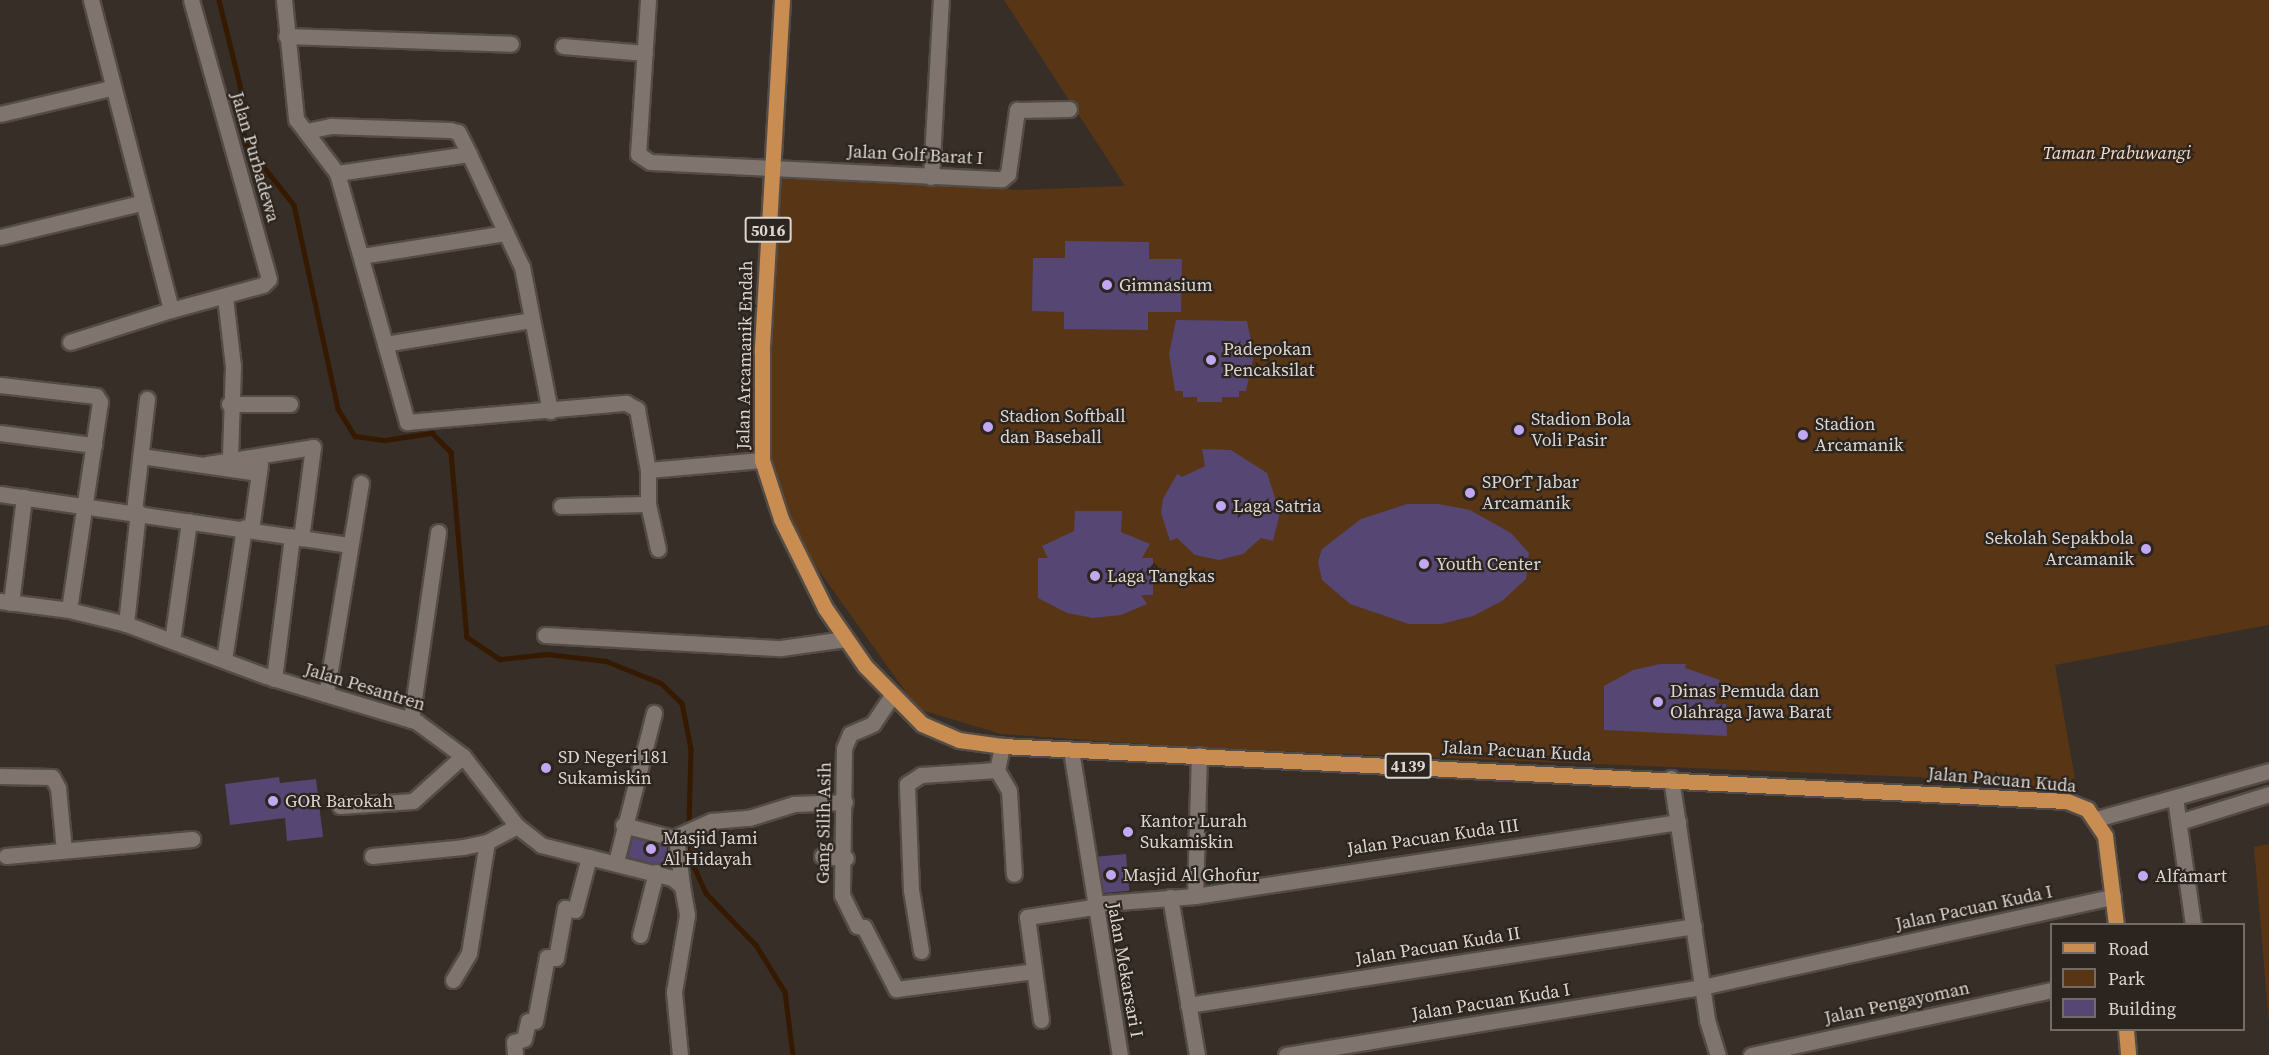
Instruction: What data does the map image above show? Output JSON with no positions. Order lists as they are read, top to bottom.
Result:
{
  "streets": {
    "main road": [
      "5016",
      "Jalan Arcamanik Endah",
      "Jalan Pacuan Kuda",
      "4139"
    ],
    "street": [
      "Jalan Golf Barat I",
      "Jalan Purbadewa",
      "Jalan Pesantren",
      "Gang Silih Asih",
      "Jalan Pacuan Kuda III",
      "Jalan Pacuan Kuda I",
      "Jalan Pacuan Kuda II",
      "Jalan Mekarsari I",
      "Jalan Pengayoman"
    ]
  },
  "crossings": [
    ["Jalan Golf Barat I", "Jalan Arcamanik Endah"],
    ["Jalan Arcamanik Endah", "Jalan Pacuan Kuda"],
    ["Jalan Pacuan Kuda", "Gang Silih Asih"],
    ["Jalan Pacuan Kuda", "Jalan Mekarsari I"],
    ["Gang Silih Asih", "Jalan Pacuan Kuda III"],
    ["Jalan Pacuan Kuda III", "Jalan Mekarsari I"]
  ],
  "parks": ["Taman Prabuwangi"],
  "places": [
    "Gimnasium",
    "Padepokan Pencaksilat",
    "Stadion Softball dan Baseball",
    "Stadion Bola Voli Pasir",
    "Stadion Arcamanik",
    "SPOrT Jabar Arcamanik",
    "Laga Satria",
    "Sekolah Sepakbola Arcamanik",
    "Youth Center",
    "Laga Tangkas",
    "Dinas Pemuda dan Olahraga Jawa Barat",
    "SD Negeri 181 Sukamiskin",
    "GOR Barokah",
    "Kantor Lurah Sukamiskin",
    "Masjid Jami Al Hidayah",
    "Masjid Al Ghofur",
    "Alfamart"
  ],
  "legend": ["Road", "Park", "Building"]
}
